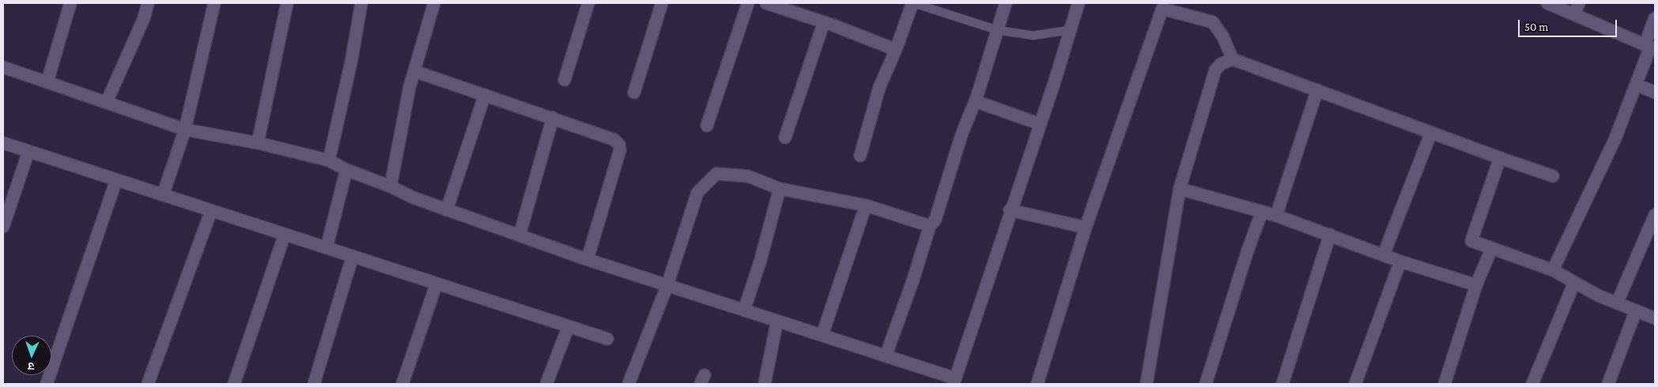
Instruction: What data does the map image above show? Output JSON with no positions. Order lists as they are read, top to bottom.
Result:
{
  "scale_bar": "50 m",
  "north": "bottom"
}
